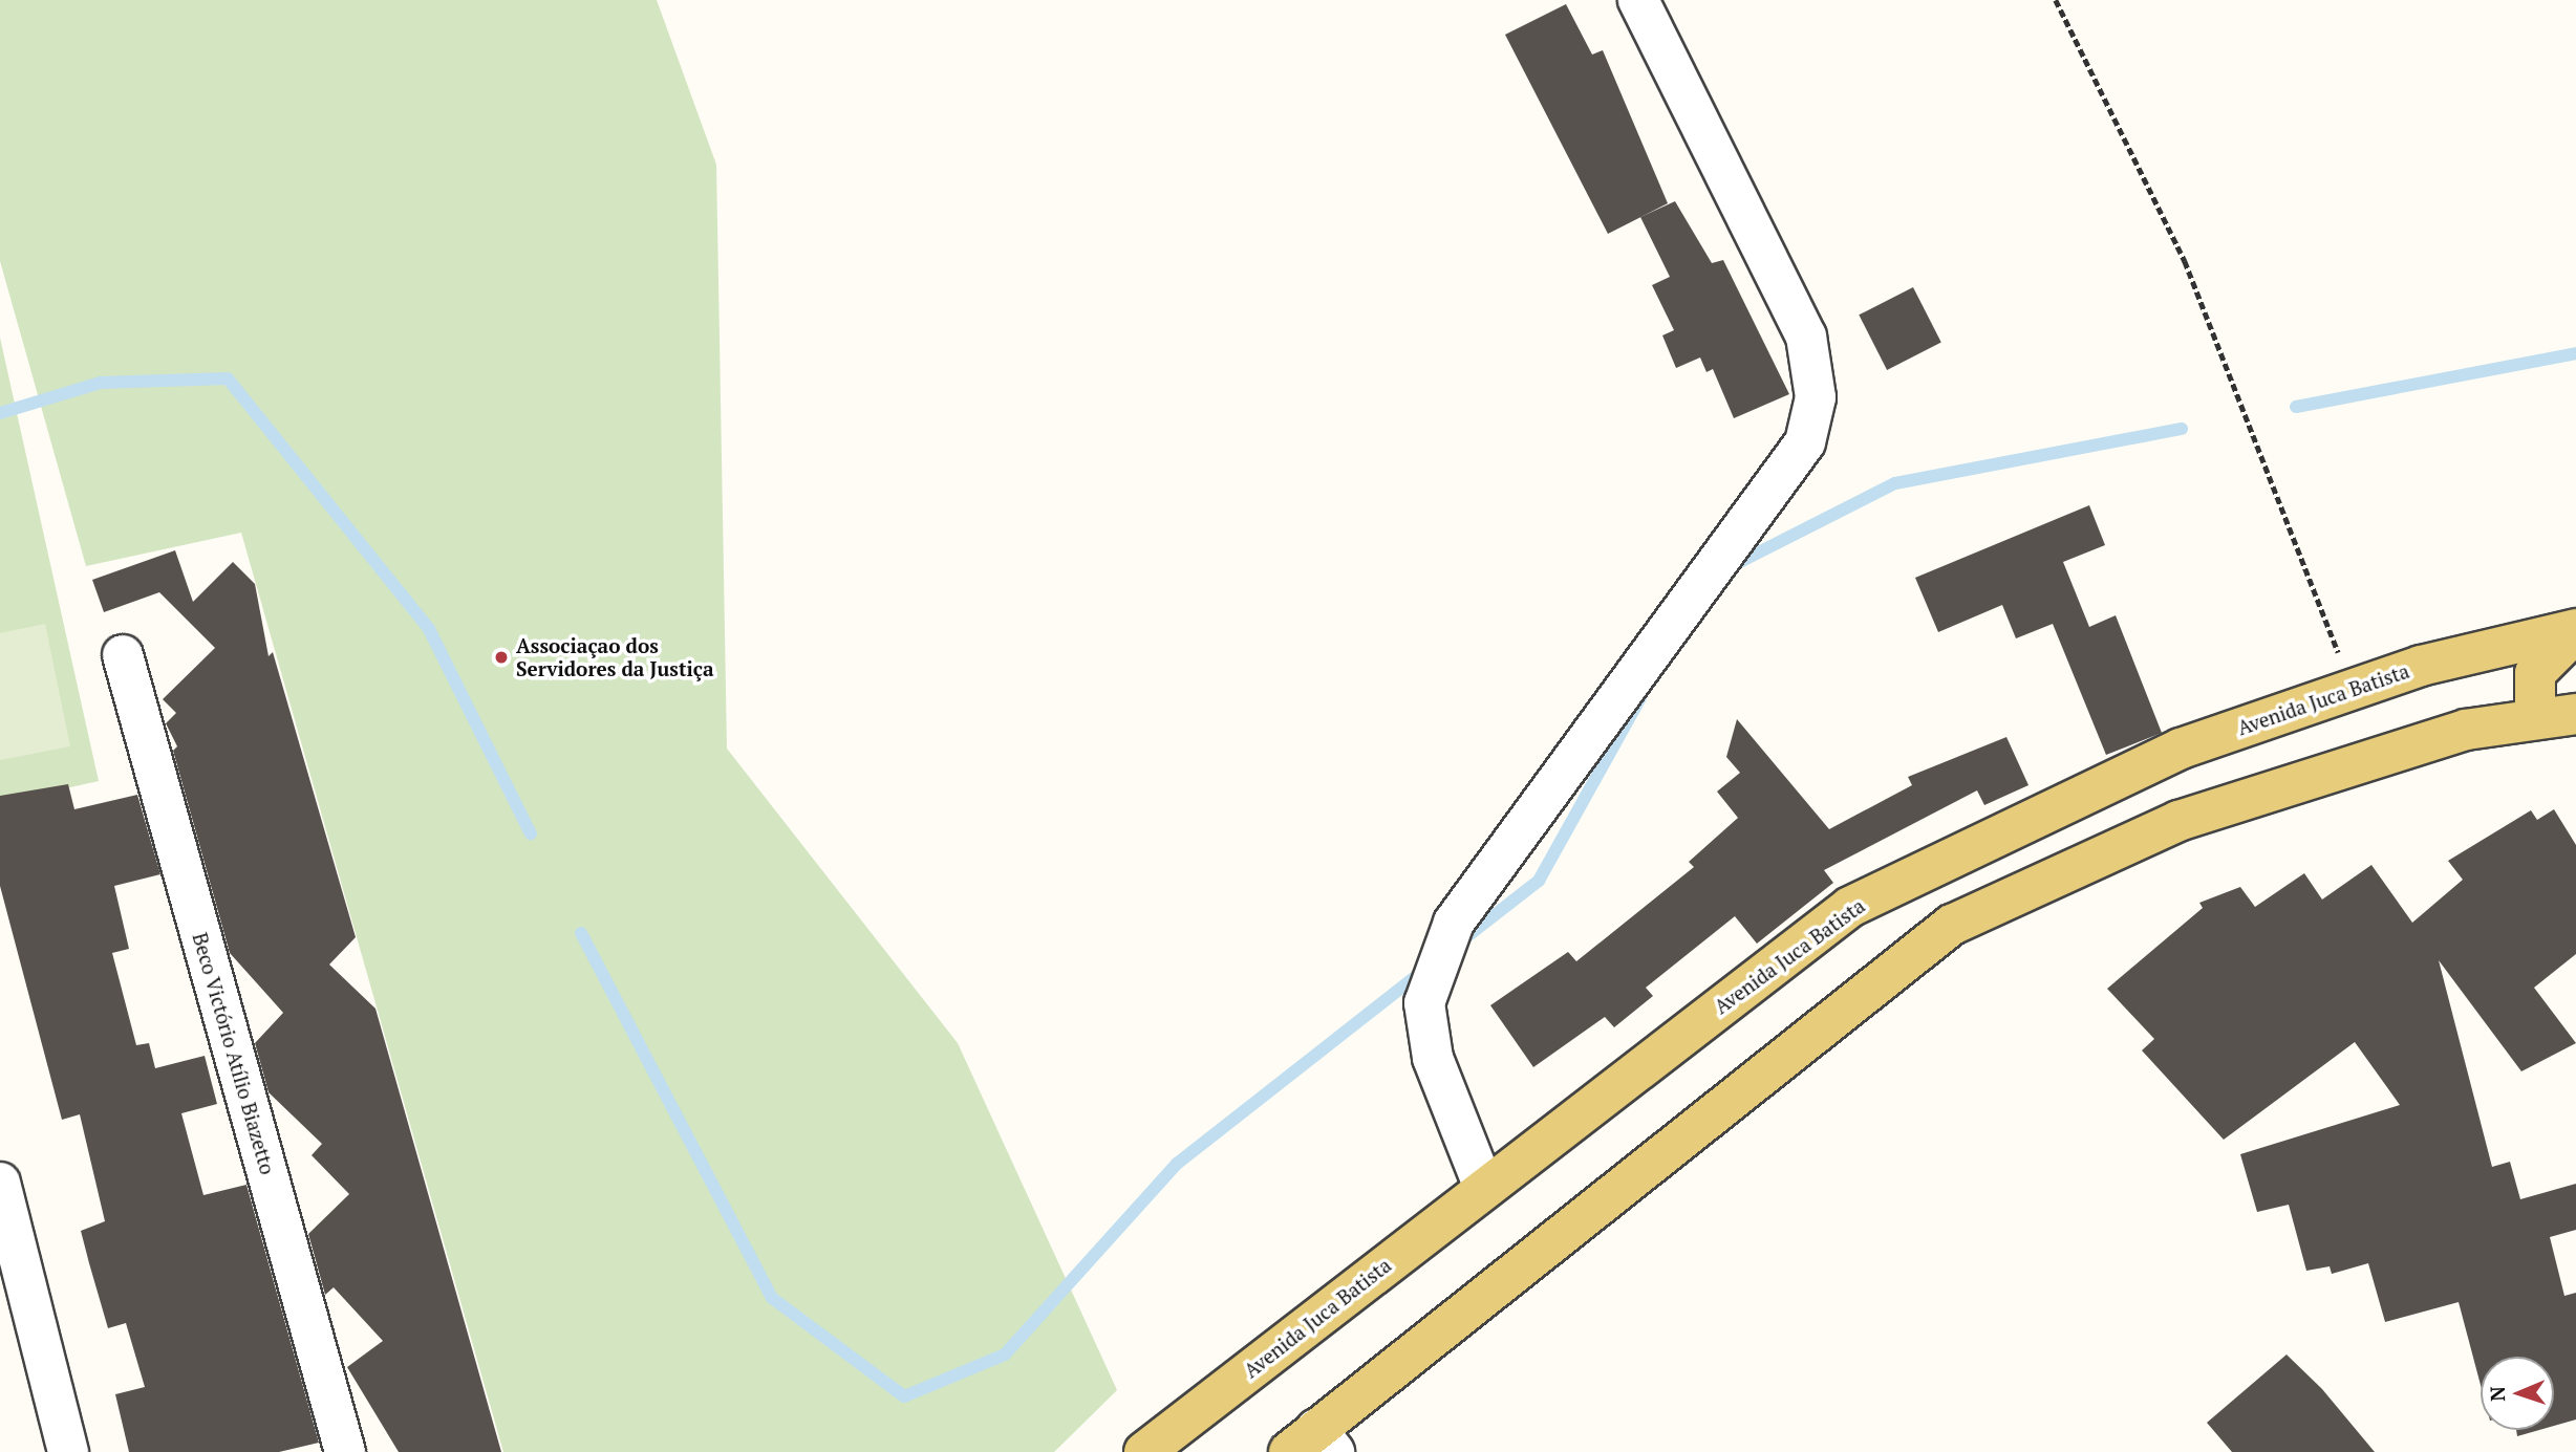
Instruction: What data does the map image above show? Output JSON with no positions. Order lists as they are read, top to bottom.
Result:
{
  "streets": {
    "main road": ["Avenida Juca Batista"],
    "street": ["Beco Victório Atílio Biazetto"]
  },
  "places": ["Associaçao dos Servidores da Justiça"],
  "north": "left"
}
